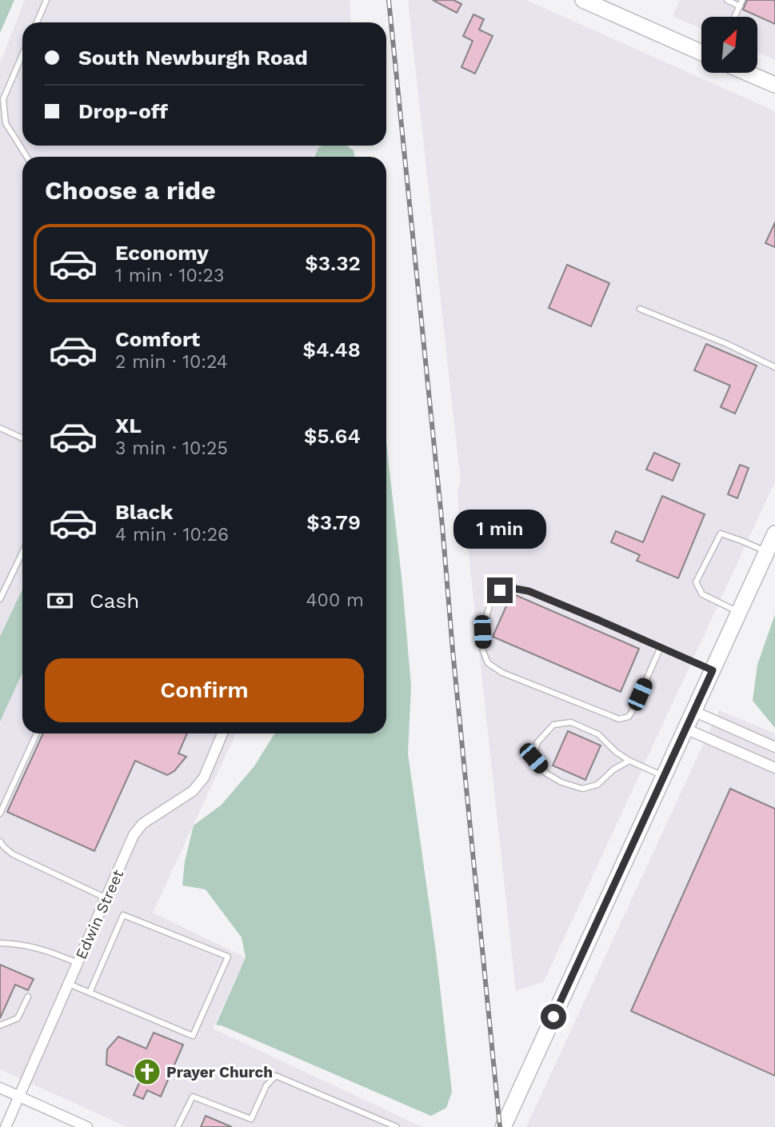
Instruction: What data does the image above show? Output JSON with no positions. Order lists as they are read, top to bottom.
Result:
{
  "streets": {
    "street": ["Edwin Street"]
  },
  "places": {
    "church": ["Prayer Church"]
  },
  "north": "top right",
  "page": {
    "banner": ["South Newburgh Road", "Drop-off"],
    "heading": "Choose a ride",
    "list": [
      {
        "name": "Economy",
        "note": "1 min · 10:23",
        "value": "$3.32"
      },
      {
        "name": "Comfort",
        "note": "2 min · 10:24",
        "value": "$4.48"
      },
      {
        "name": "XL",
        "note": "3 min · 10:25",
        "value": "$5.64"
      },
      {
        "name": "Black",
        "note": "4 min · 10:26",
        "value": "$3.79"
      }
    ],
    "bubble": "1 min",
    "pay": ["Cash", "400 m"],
    "buttons": "Confirm"
  }
}
